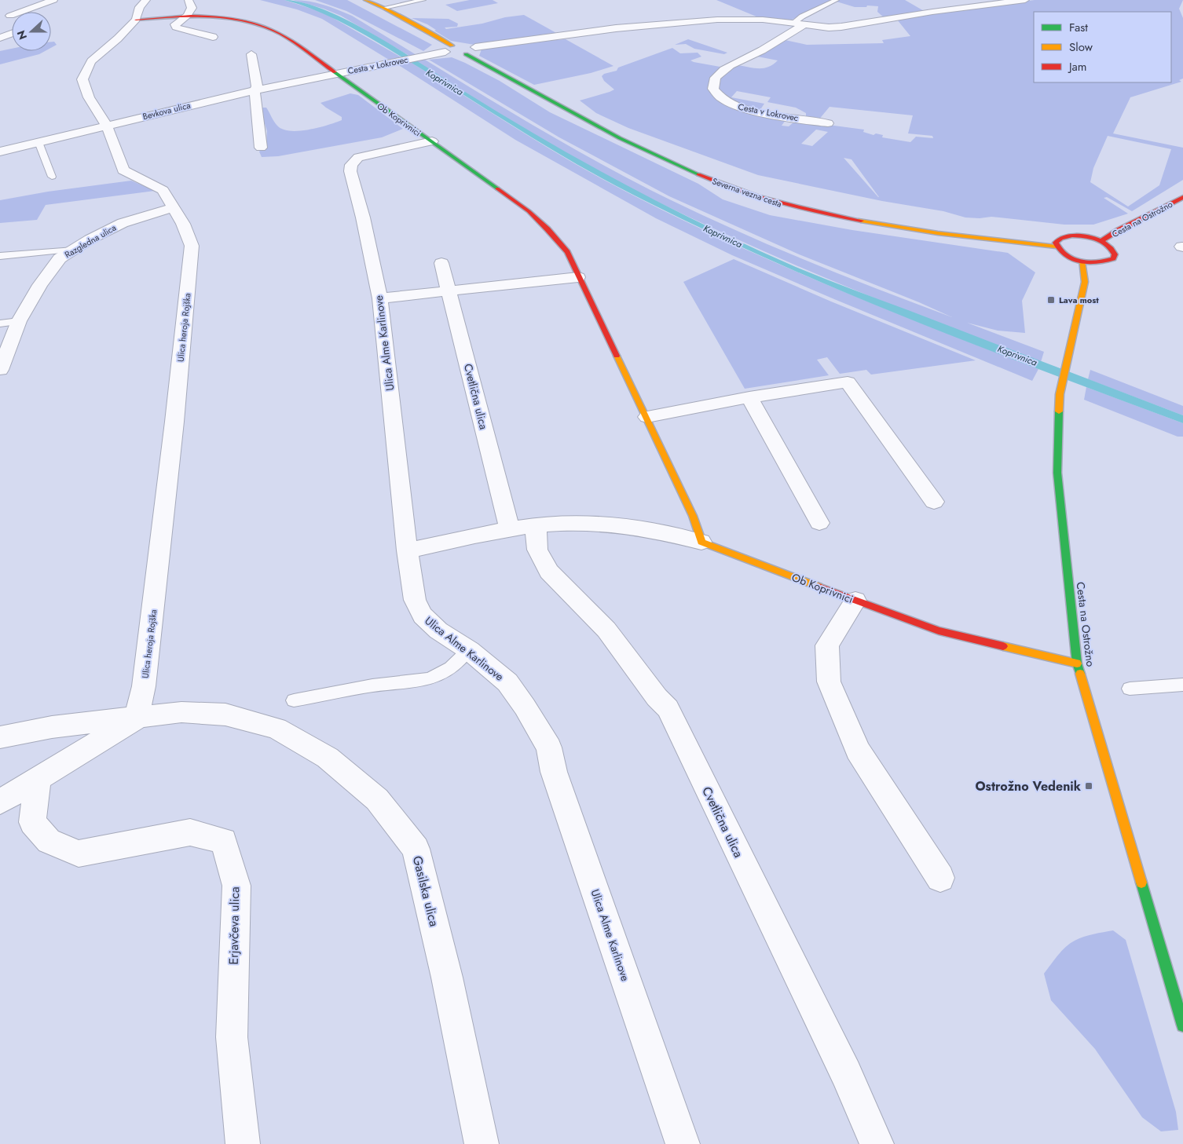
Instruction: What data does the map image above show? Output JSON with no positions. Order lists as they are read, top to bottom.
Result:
{
  "streets": {
    "street": [
      "Cesta v Lokrovec",
      "Bevkova ulica",
      "Ob Koprivnici",
      "Severna vezna cesta",
      "Cesta na Ostrožno",
      "Razgledna ulica",
      "Ulica heroja Rojška",
      "Ulica Alme Karlinove",
      "Cvetlična ulica",
      "Gasilska ulica",
      "Erjavčeva ulica"
    ]
  },
  "crossings": [
    ["Cesta v Lokrovec", "Bevkova ulica"],
    ["Cesta v Lokrovec", "Ob Koprivnici"],
    ["Bevkova ulica", "Ob Koprivnici"],
    ["Bevkova ulica", "Ulica heroja Rojška"],
    ["Ob Koprivnici", "Cesta na Ostrožno"],
    ["Ob Koprivnici", "Ulica heroja Rojška"],
    ["Ob Koprivnici", "Ulica Alme Karlinove"],
    ["Razgledna ulica", "Ulica heroja Rojška"],
    ["Ulica heroja Rojška", "Gasilska ulica"]
  ],
  "water": ["Koprivnica"],
  "places": {
    "transit": ["Lava most", "Ostrožno Vedenik"]
  },
  "legend": ["Fast", "Slow", "Jam"],
  "north": "left"
}
